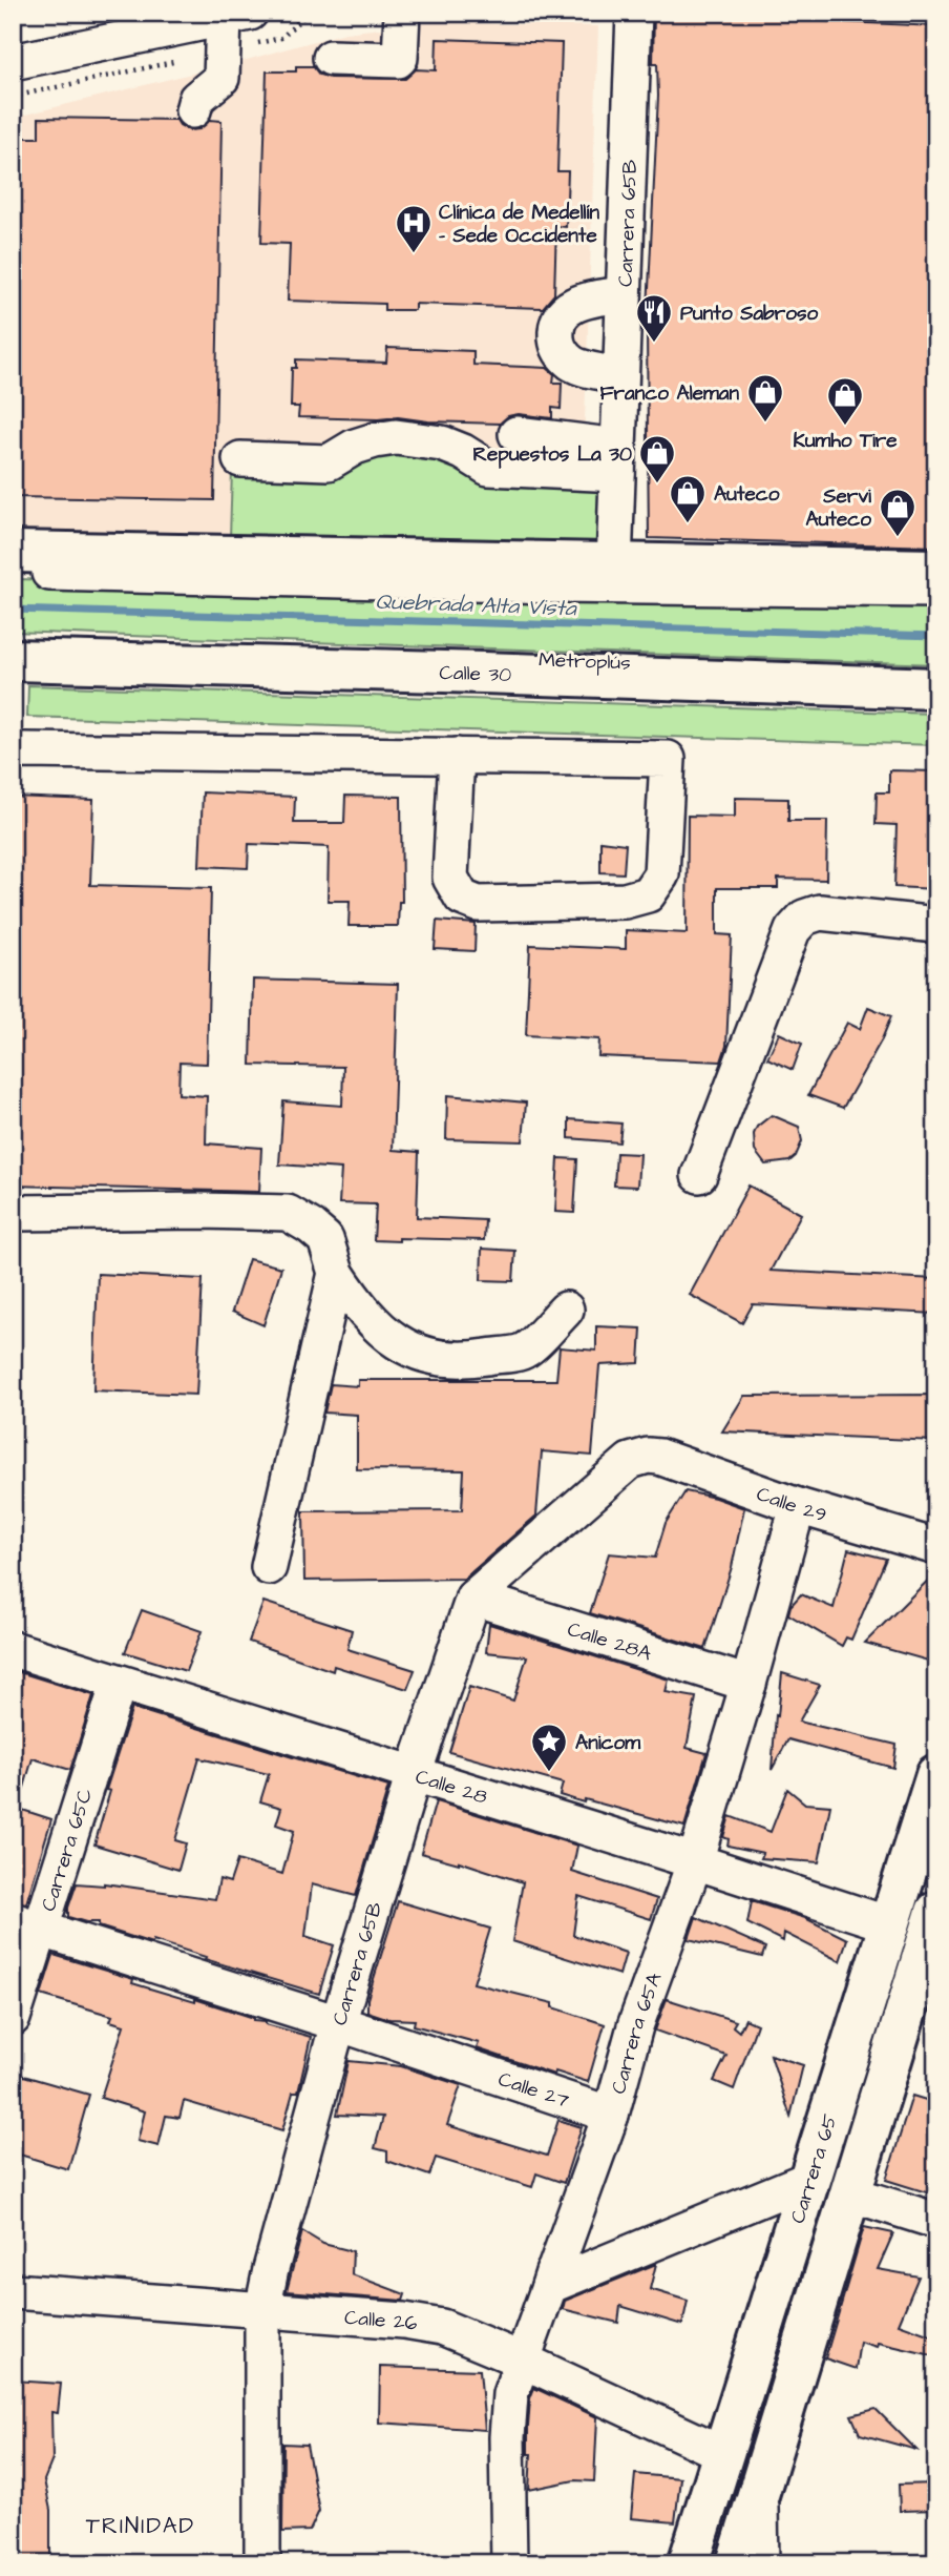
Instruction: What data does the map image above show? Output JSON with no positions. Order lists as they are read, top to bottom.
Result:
{
  "streets": {
    "main road": ["Calle 30", "Carrera 65"],
    "street": [
      "Carrera 65B",
      "Metroplús",
      "Calle 29",
      "Calle 28A",
      "Calle 28",
      "Carrera 65C",
      "Carrera 65A",
      "Calle 27",
      "Calle 26"
    ]
  },
  "crossings": [
    ["Carrera 65B", "Calle 29"],
    ["Carrera 65B", "Calle 28A"],
    ["Carrera 65B", "Calle 28"],
    ["Carrera 65B", "Calle 27"],
    ["Carrera 65B", "Calle 26"],
    ["Calle 29", "Calle 28A"],
    ["Calle 29", "Carrera 65A"],
    ["Calle 28A", "Carrera 65A"],
    ["Calle 28", "Carrera 65C"],
    ["Calle 28", "Carrera 65A"],
    ["Calle 28", "Carrera 65"],
    ["Carrera 65C", "Calle 27"],
    ["Carrera 65A", "Calle 27"],
    ["Carrera 65A", "Calle 26"],
    ["Carrera 65", "Calle 26"]
  ],
  "districts": ["TRINIDAD"],
  "water": ["Quebrada Alta Vista"],
  "places": {
    "hospital": ["Clínica de Medellín - Sede Occidente"],
    "restaurant": ["Punto Sabroso"],
    "shop": [
      "Franco Aleman",
      "Kumho Tire",
      "Repuestos La 30",
      "Auteco",
      "Servi Auteco"
    ],
    "place": ["Anicom"]
  }
}
